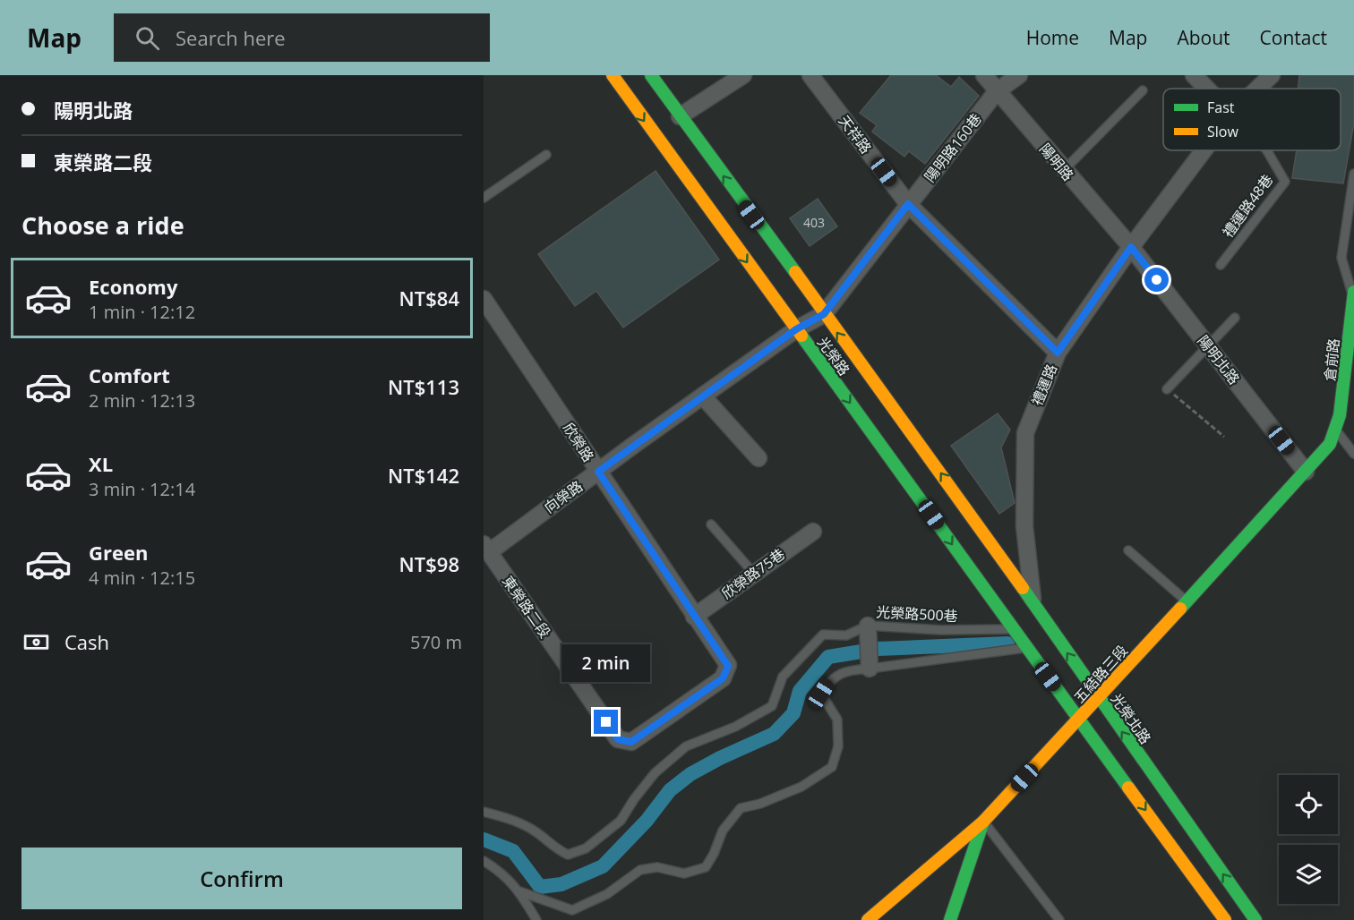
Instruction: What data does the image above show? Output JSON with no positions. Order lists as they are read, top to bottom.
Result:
{
  "streets": {
    "street": [
      "天祥路",
      "陽明路160巷",
      "陽明路",
      "光榮路",
      "陽明北路",
      "倉前路",
      "禮運路",
      "欣榮路",
      "向榮路",
      "欣榮路75巷",
      "東榮路二段",
      "五結路三段",
      "光榮北路"
    ],
    "lane": ["禮運路48巷", "光榮路500巷"]
  },
  "crossings": [
    ["天祥路", "陽明路160巷"],
    ["天祥路", "禮運路"],
    ["陽明路160巷", "陽明路"],
    ["陽明路160巷", "光榮路"],
    ["陽明路160巷", "向榮路"],
    ["陽明路", "陽明北路"],
    ["陽明路", "禮運路"],
    ["光榮路", "向榮路"],
    ["光榮路", "光榮路500巷"],
    ["光榮路", "光榮北路"],
    ["陽明北路", "禮運路"],
    ["陽明北路", "五結路三段"],
    ["倉前路", "五結路三段"],
    ["禮運路", "光榮北路"],
    ["欣榮路", "向榮路"],
    ["欣榮路", "欣榮路75巷"],
    ["欣榮路", "東榮路二段"],
    ["向榮路", "東榮路二段"],
    ["五結路三段", "光榮北路"]
  ],
  "house_numbers": ["403"],
  "legend": ["Fast", "Slow"],
  "page": {
    "header": "Map",
    "search": "Search here",
    "nav": [
      "Home",
      "Map",
      "About",
      "Contact"
    ],
    "banner": ["陽明北路", "東榮路二段"],
    "heading": "Choose a ride",
    "list": [
      {
        "name": "Economy",
        "note": "1 min · 12:12",
        "value": "NT$84"
      },
      {
        "name": "Comfort",
        "note": "2 min · 12:13",
        "value": "NT$113"
      },
      {
        "name": "XL",
        "note": "3 min · 12:14",
        "value": "NT$142"
      },
      {
        "name": "Green",
        "note": "4 min · 12:15",
        "value": "NT$98"
      }
    ],
    "pay": ["Cash", "570 m"],
    "bubble": "2 min",
    "buttons": "Confirm"
  }
}
